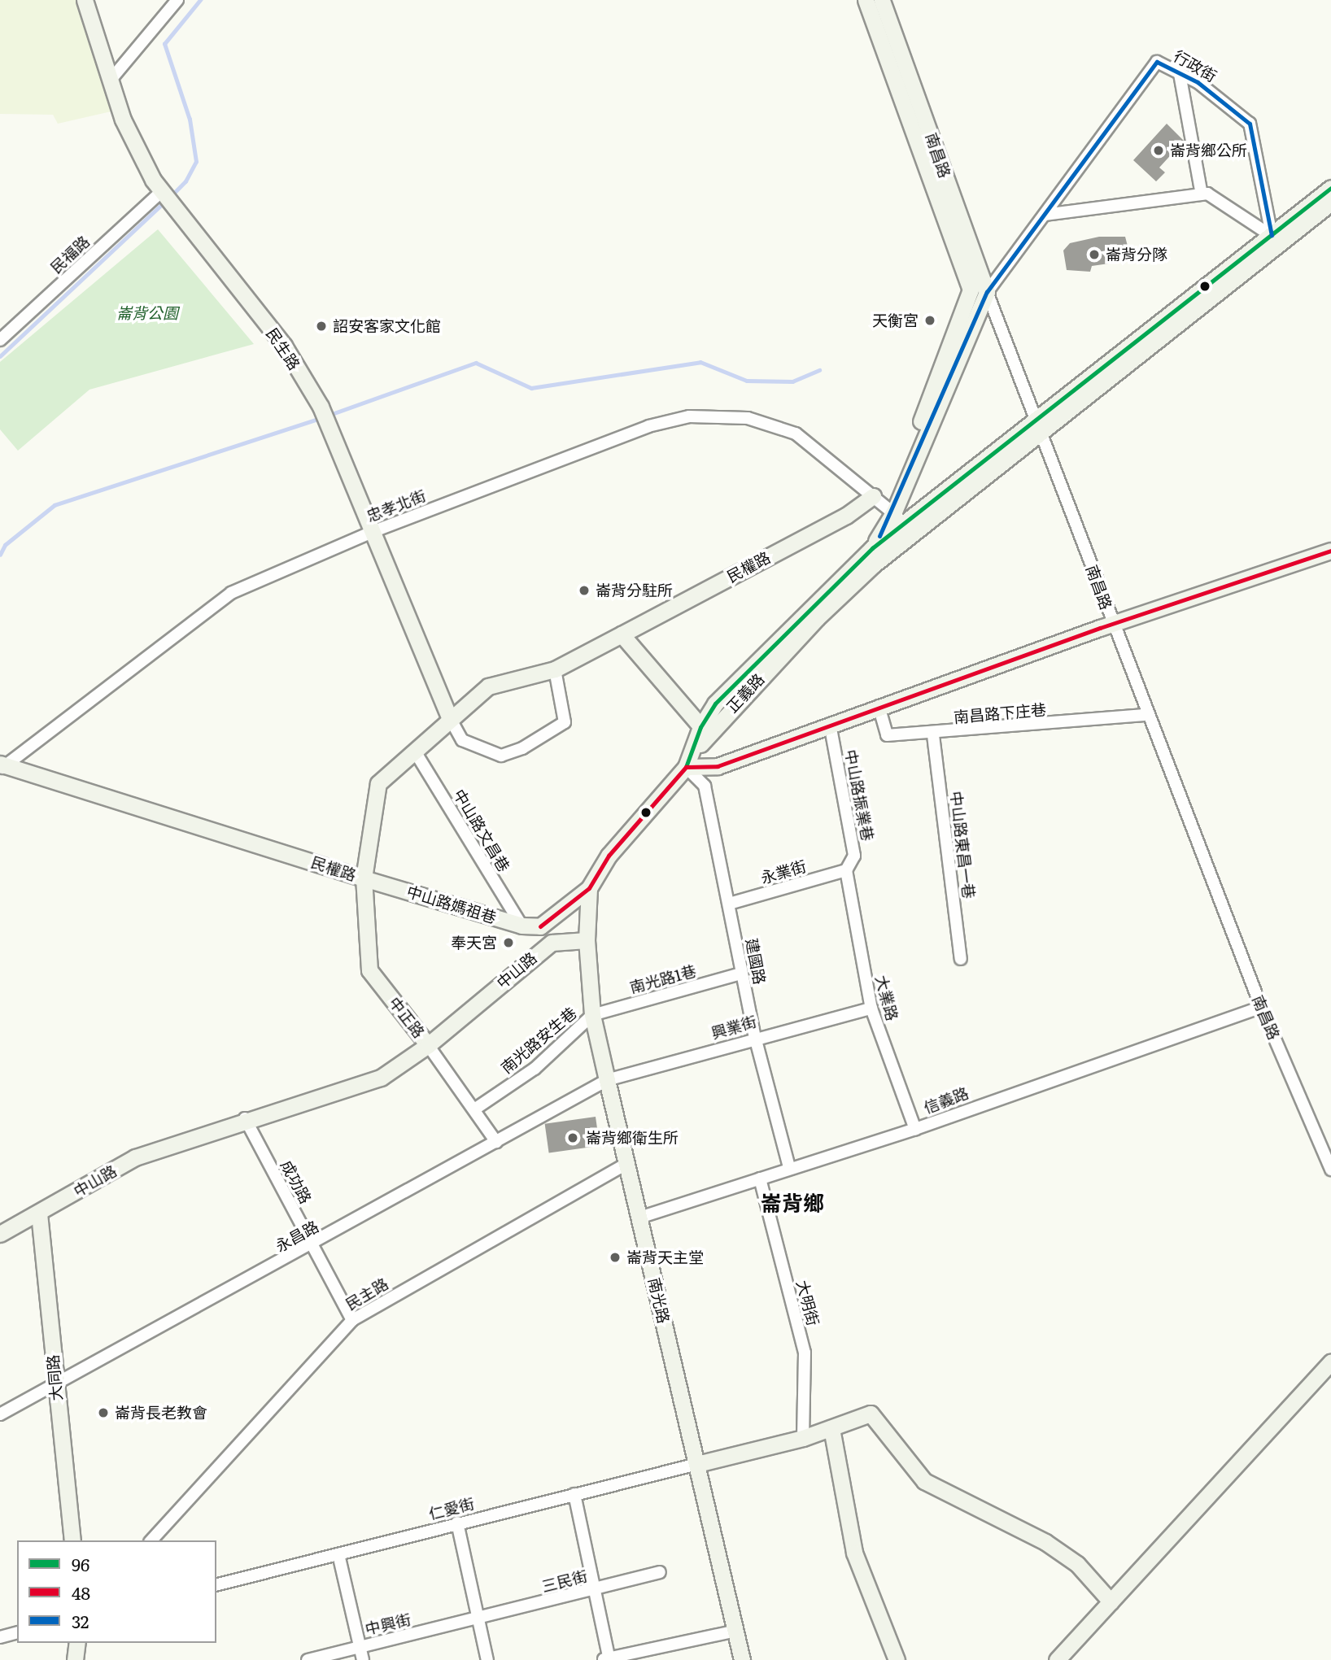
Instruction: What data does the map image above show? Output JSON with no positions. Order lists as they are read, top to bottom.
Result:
{
  "streets": {
    "street": [
      "行政街",
      "南昌路",
      "民福路",
      "民生路",
      "忠孝北街",
      "民權路",
      "正義路",
      "南昌路下庄巷",
      "中山路振業巷",
      "中山路文昌巷",
      "中山路東昌一巷",
      "永業街",
      "中山路媽祖巷",
      "建國路",
      "中山路",
      "南光路1巷",
      "大業路",
      "中正路",
      "興業街",
      "南光路安生巷",
      "信義路",
      "成功路",
      "永昌路",
      "民主路",
      "南光路",
      "大明街",
      "大同路",
      "仁愛街",
      "三民街",
      "中興街"
    ]
  },
  "crossings": [
    ["行政街", "南昌路"],
    ["行政街", "正義路"],
    ["南昌路", "正義路"],
    ["南昌路", "南昌路下庄巷"],
    ["南昌路", "信義路"],
    ["民福路", "民生路"],
    ["民生路", "忠孝北街"],
    ["民生路", "民權路"],
    ["忠孝北街", "民權路"],
    ["忠孝北街", "正義路"],
    ["民權路", "中山路文昌巷"],
    ["民權路", "中山路媽祖巷"],
    ["民權路", "中正路"],
    ["正義路", "建國路"],
    ["南昌路下庄巷", "中山路東昌一巷"],
    ["中山路振業巷", "永業街"],
    ["中山路振業巷", "大業路"],
    ["中山路文昌巷", "中山路媽祖巷"],
    ["永業街", "建國路"],
    ["永業街", "大業路"],
    ["中山路媽祖巷", "中山路"],
    ["中山路媽祖巷", "中正路"],
    ["建國路", "南光路1巷"],
    ["建國路", "興業街"],
    ["建國路", "信義路"],
    ["中山路", "中正路"],
    ["中山路", "成功路"],
    ["中山路", "大同路"],
    ["南光路1巷", "南光路安生巷"],
    ["南光路1巷", "南光路"],
    ["大業路", "興業街"],
    ["大業路", "信義路"],
    ["中正路", "南光路安生巷"],
    ["中正路", "永昌路"],
    ["興業街", "永昌路"],
    ["興業街", "南光路"],
    ["南光路安生巷", "南光路"],
    ["信義路", "南光路"],
    ["信義路", "大明街"],
    ["成功路", "永昌路"],
    ["成功路", "民主路"],
    ["永昌路", "南光路"],
    ["永昌路", "大同路"],
    ["民主路", "南光路"],
    ["南光路", "仁愛街"],
    ["三民街", "中興街"]
  ],
  "districts": ["崙背鄉"],
  "parks": ["崙背公園"],
  "places": [
    "崙背鄉公所",
    "崙背分隊",
    "天衡宮",
    "詔安客家文化館",
    "崙背分駐所",
    "奉天宮",
    "崙背鄉衛生所",
    "崙背天主堂",
    "崙背長老教會"
  ],
  "lines": ["transit line 32", "transit line 96", "transit line 48"],
  "legend": ["96", "48", "32"]
}
